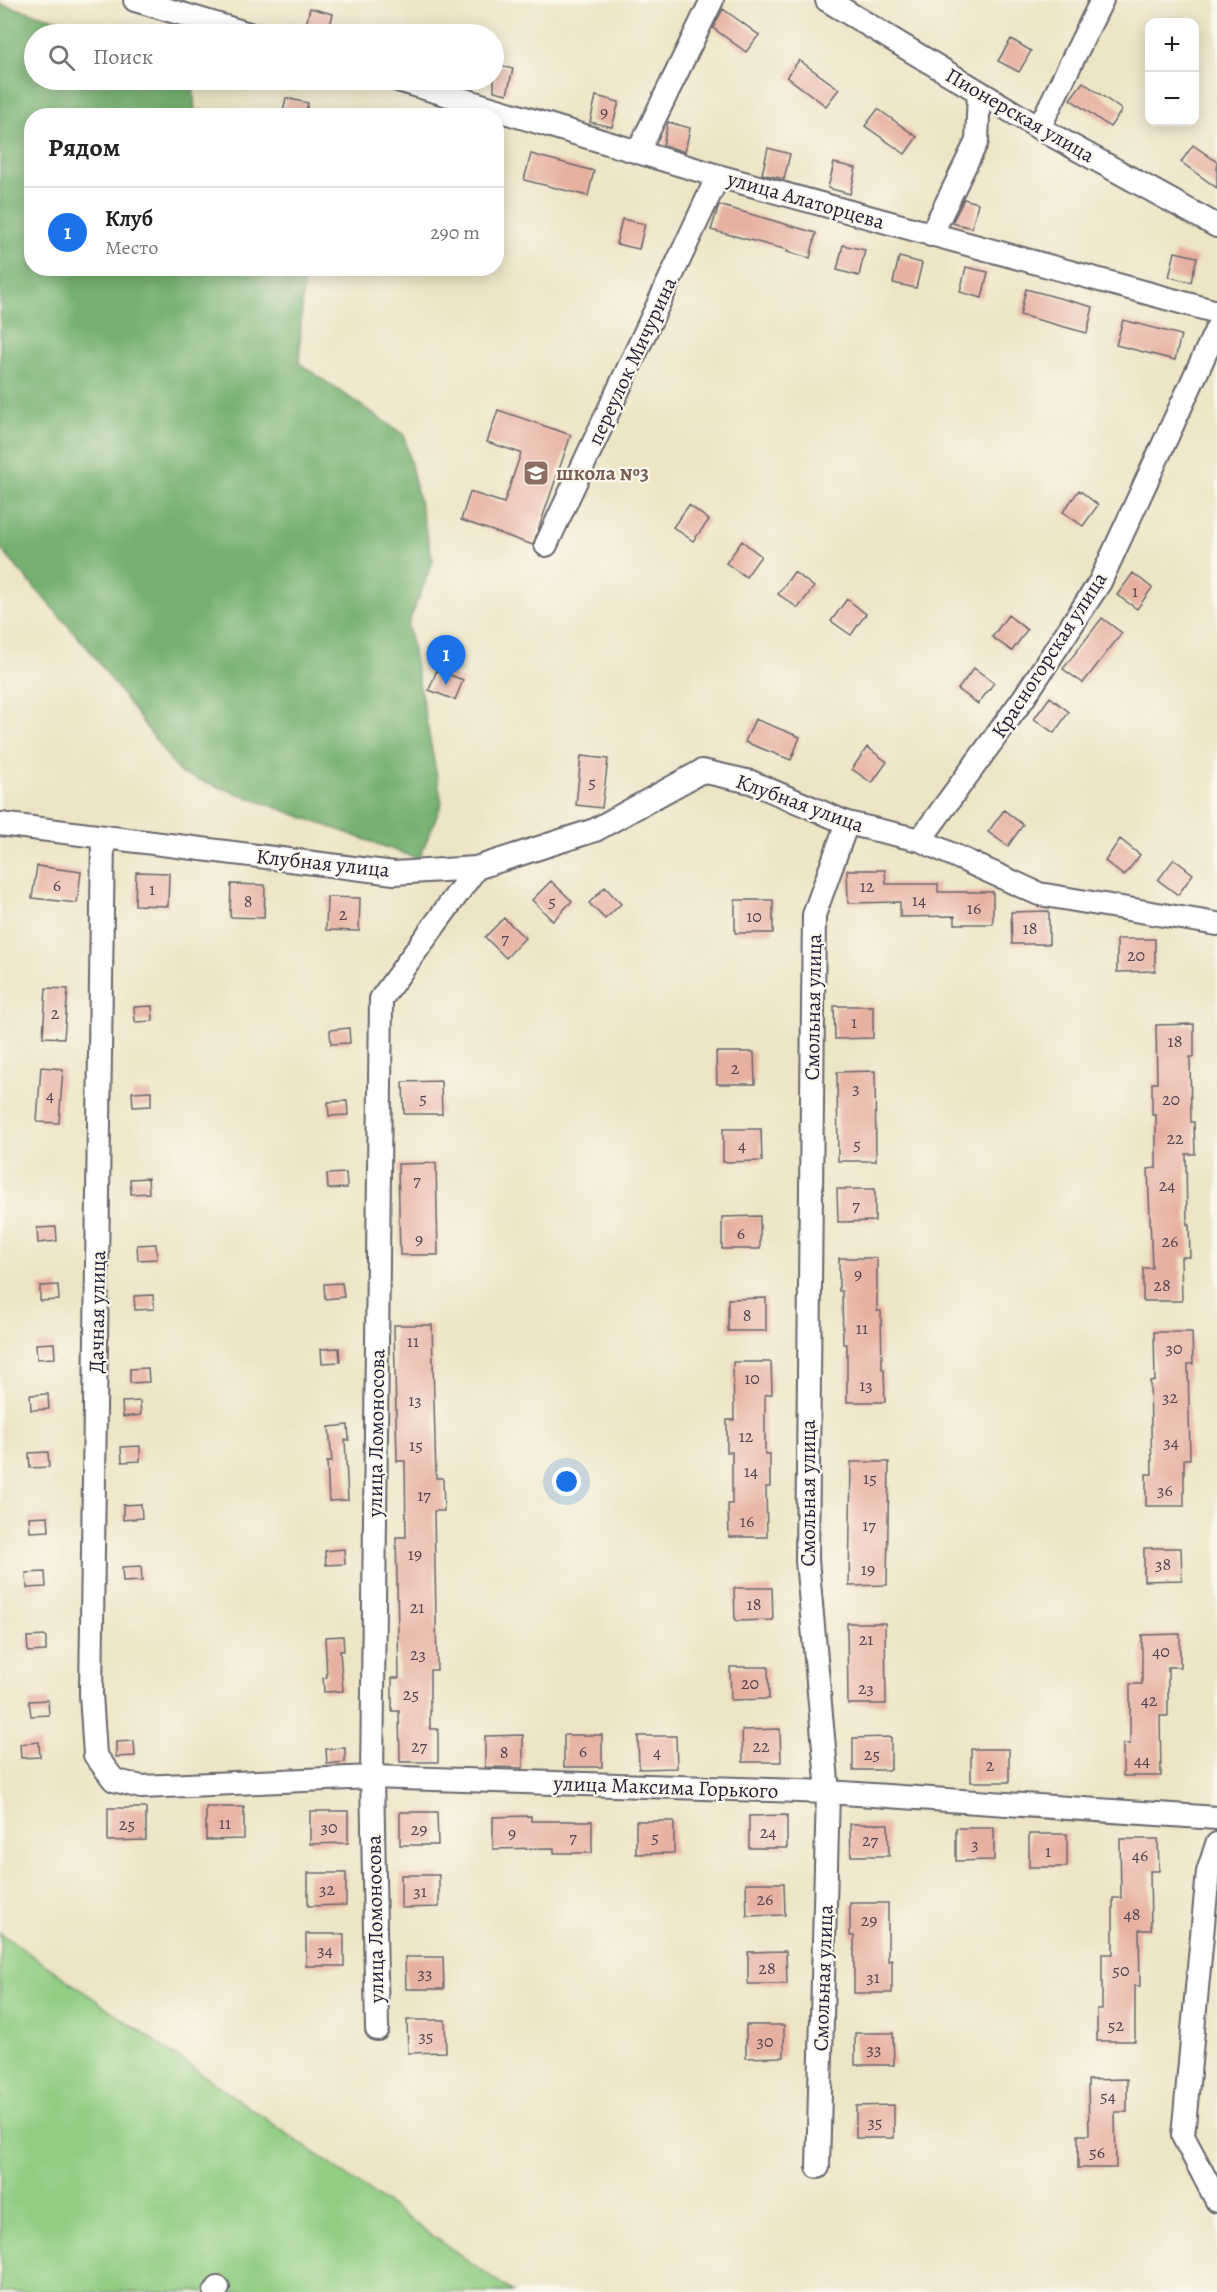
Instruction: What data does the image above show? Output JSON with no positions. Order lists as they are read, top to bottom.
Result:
{
  "streets": {
    "street": [
      "Пионерская улица",
      "улица Алаторцева",
      "переулок Мичурина",
      "Красногорская улица",
      "Клубная улица",
      "Смольная улица",
      "Дачная улица",
      "улица Ломоносова",
      "улица Максима Горького"
    ]
  },
  "crossings": [
    ["улица Алаторцева", "переулок Мичурина"],
    ["Красногорская улица", "Клубная улица"],
    ["Клубная улица", "Смольная улица"],
    ["Клубная улица", "Дачная улица"],
    ["Клубная улица", "улица Ломоносова"],
    ["Смольная улица", "улица Максима Горького"],
    ["Дачная улица", "улица Максима Горького"],
    ["улица Ломоносова", "улица Максима Горького"]
  ],
  "places": {
    "school or university": ["школа №3"]
  },
  "house_numbers": [
    "9",
    "1",
    "5",
    "6",
    "12",
    "1",
    "14",
    "8",
    "5",
    "16",
    "2",
    "10",
    "18",
    "7",
    "20",
    "2",
    "1",
    "18",
    "2",
    "3",
    "4",
    "5",
    "20",
    "22",
    "5",
    "4",
    "7",
    "24",
    "7",
    "6",
    "9",
    "26",
    "9",
    "28",
    "8",
    "11",
    "11",
    "30",
    "10",
    "13",
    "32",
    "13",
    "12",
    "34",
    "15",
    "14",
    "15",
    "36",
    "17",
    "16",
    "17",
    "19",
    "38",
    "19",
    "18",
    "21",
    "21",
    "40",
    "23",
    "20",
    "23",
    "25",
    "42",
    "27",
    "22",
    "6",
    "8",
    "4",
    "25",
    "44",
    "2",
    "11",
    "25",
    "30",
    "29",
    "24",
    "9",
    "7",
    "5",
    "27",
    "3",
    "1",
    "46",
    "32",
    "31",
    "26",
    "48",
    "29",
    "34",
    "28",
    "50",
    "33",
    "31",
    "52",
    "35",
    "30",
    "33",
    "54",
    "35",
    "56"
  ],
  "page": {
    "map_buttons": ["+", "−"],
    "search": "Поиск",
    "heading": "Рядом",
    "list": [
      {
        "mark": "1",
        "name": "Клуб",
        "note": "Место",
        "value": "290 m"
      }
    ],
    "pins": "1"
  }
}
